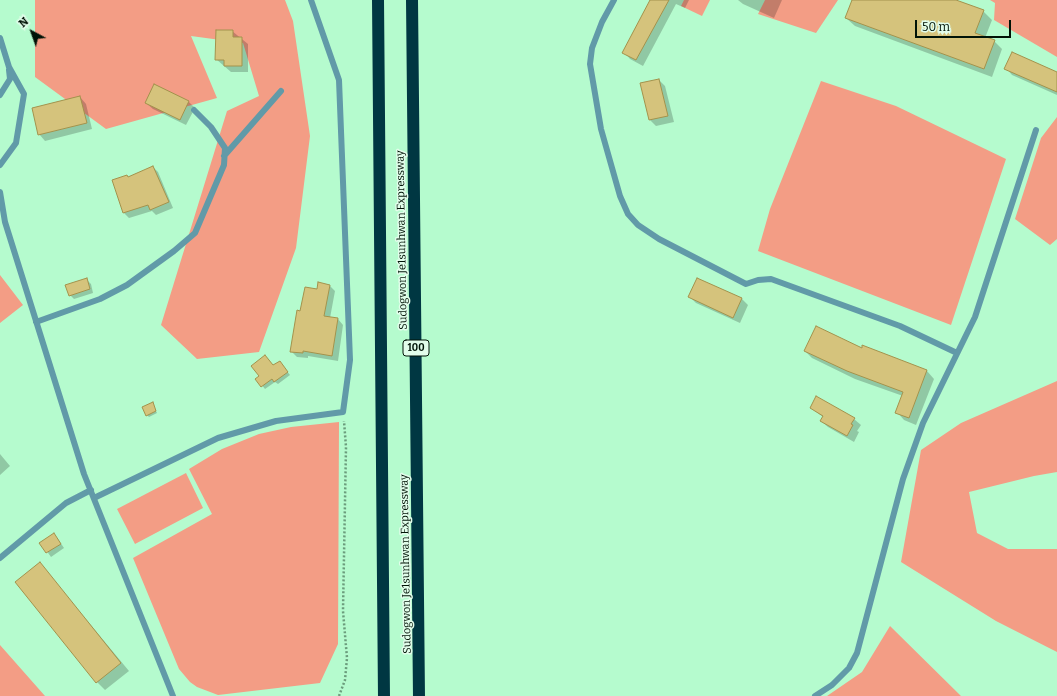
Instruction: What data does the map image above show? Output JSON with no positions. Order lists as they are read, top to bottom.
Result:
{
  "streets": {
    "highway": ["Sudogwon Je1sunhwan Expressway", "100"]
  },
  "scale_bar": "50 m",
  "north": "top left"
}
